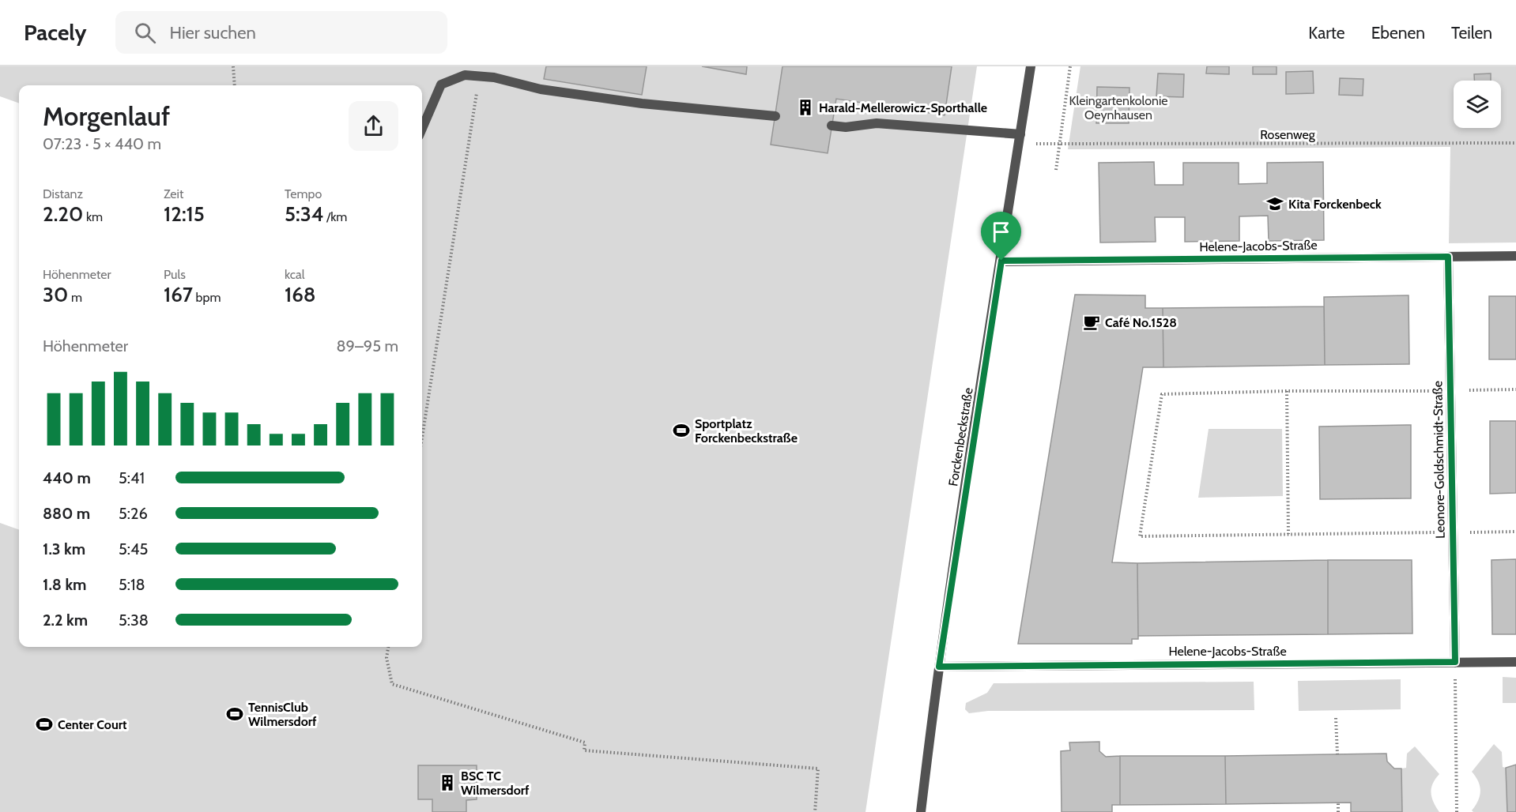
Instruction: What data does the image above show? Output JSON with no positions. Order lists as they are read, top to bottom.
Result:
{
  "streets": {
    "street": ["Helene-Jacobs-Straße", "Forckenbeckstraße", "Leonore-Goldschmidt-Straße"],
    "path": ["Rosenweg"]
  },
  "crossings": [
    ["Helene-Jacobs-Straße", "Forckenbeckstraße"],
    ["Helene-Jacobs-Straße", "Leonore-Goldschmidt-Straße"]
  ],
  "parks": ["Kleingartenkolonie Oeynhausen"],
  "places": {
    "building": ["Harald-Mellerowicz-Sporthalle", "BSC TC Wilmersdorf"],
    "school or university": ["Kita Forckenbeck"],
    "cafe": ["Café No.1528"],
    "sports": ["Sportplatz Forckenbeckstraße", "TennisClub Wilmersdorf", "Center Court"]
  },
  "page": {
    "header": "Pacely",
    "search": "Hier suchen",
    "nav": ["Karte", "Ebenen", "Teilen"],
    "heading": ["Morgenlauf", "07:23 · 5 × 440 m"],
    "stats": [
      ["Distanz", "2.20 km"],
      ["Zeit", "12:15"],
      ["Tempo", "5:34 /km"],
      ["Höhenmeter", "30 m"],
      ["Puls", "167 bpm"],
      ["kcal", "168"]
    ],
    "chart": ["Höhenmeter", "89–95 m"],
    "list": [
      {
        "name": "440 m",
        "note": "5:41"
      },
      {
        "name": "880 m",
        "note": "5:26"
      },
      {
        "name": "1.3 km",
        "note": "5:45"
      },
      {
        "name": "1.8 km",
        "note": "5:18"
      },
      {
        "name": "2.2 km",
        "note": "5:38"
      }
    ]
  }
}
